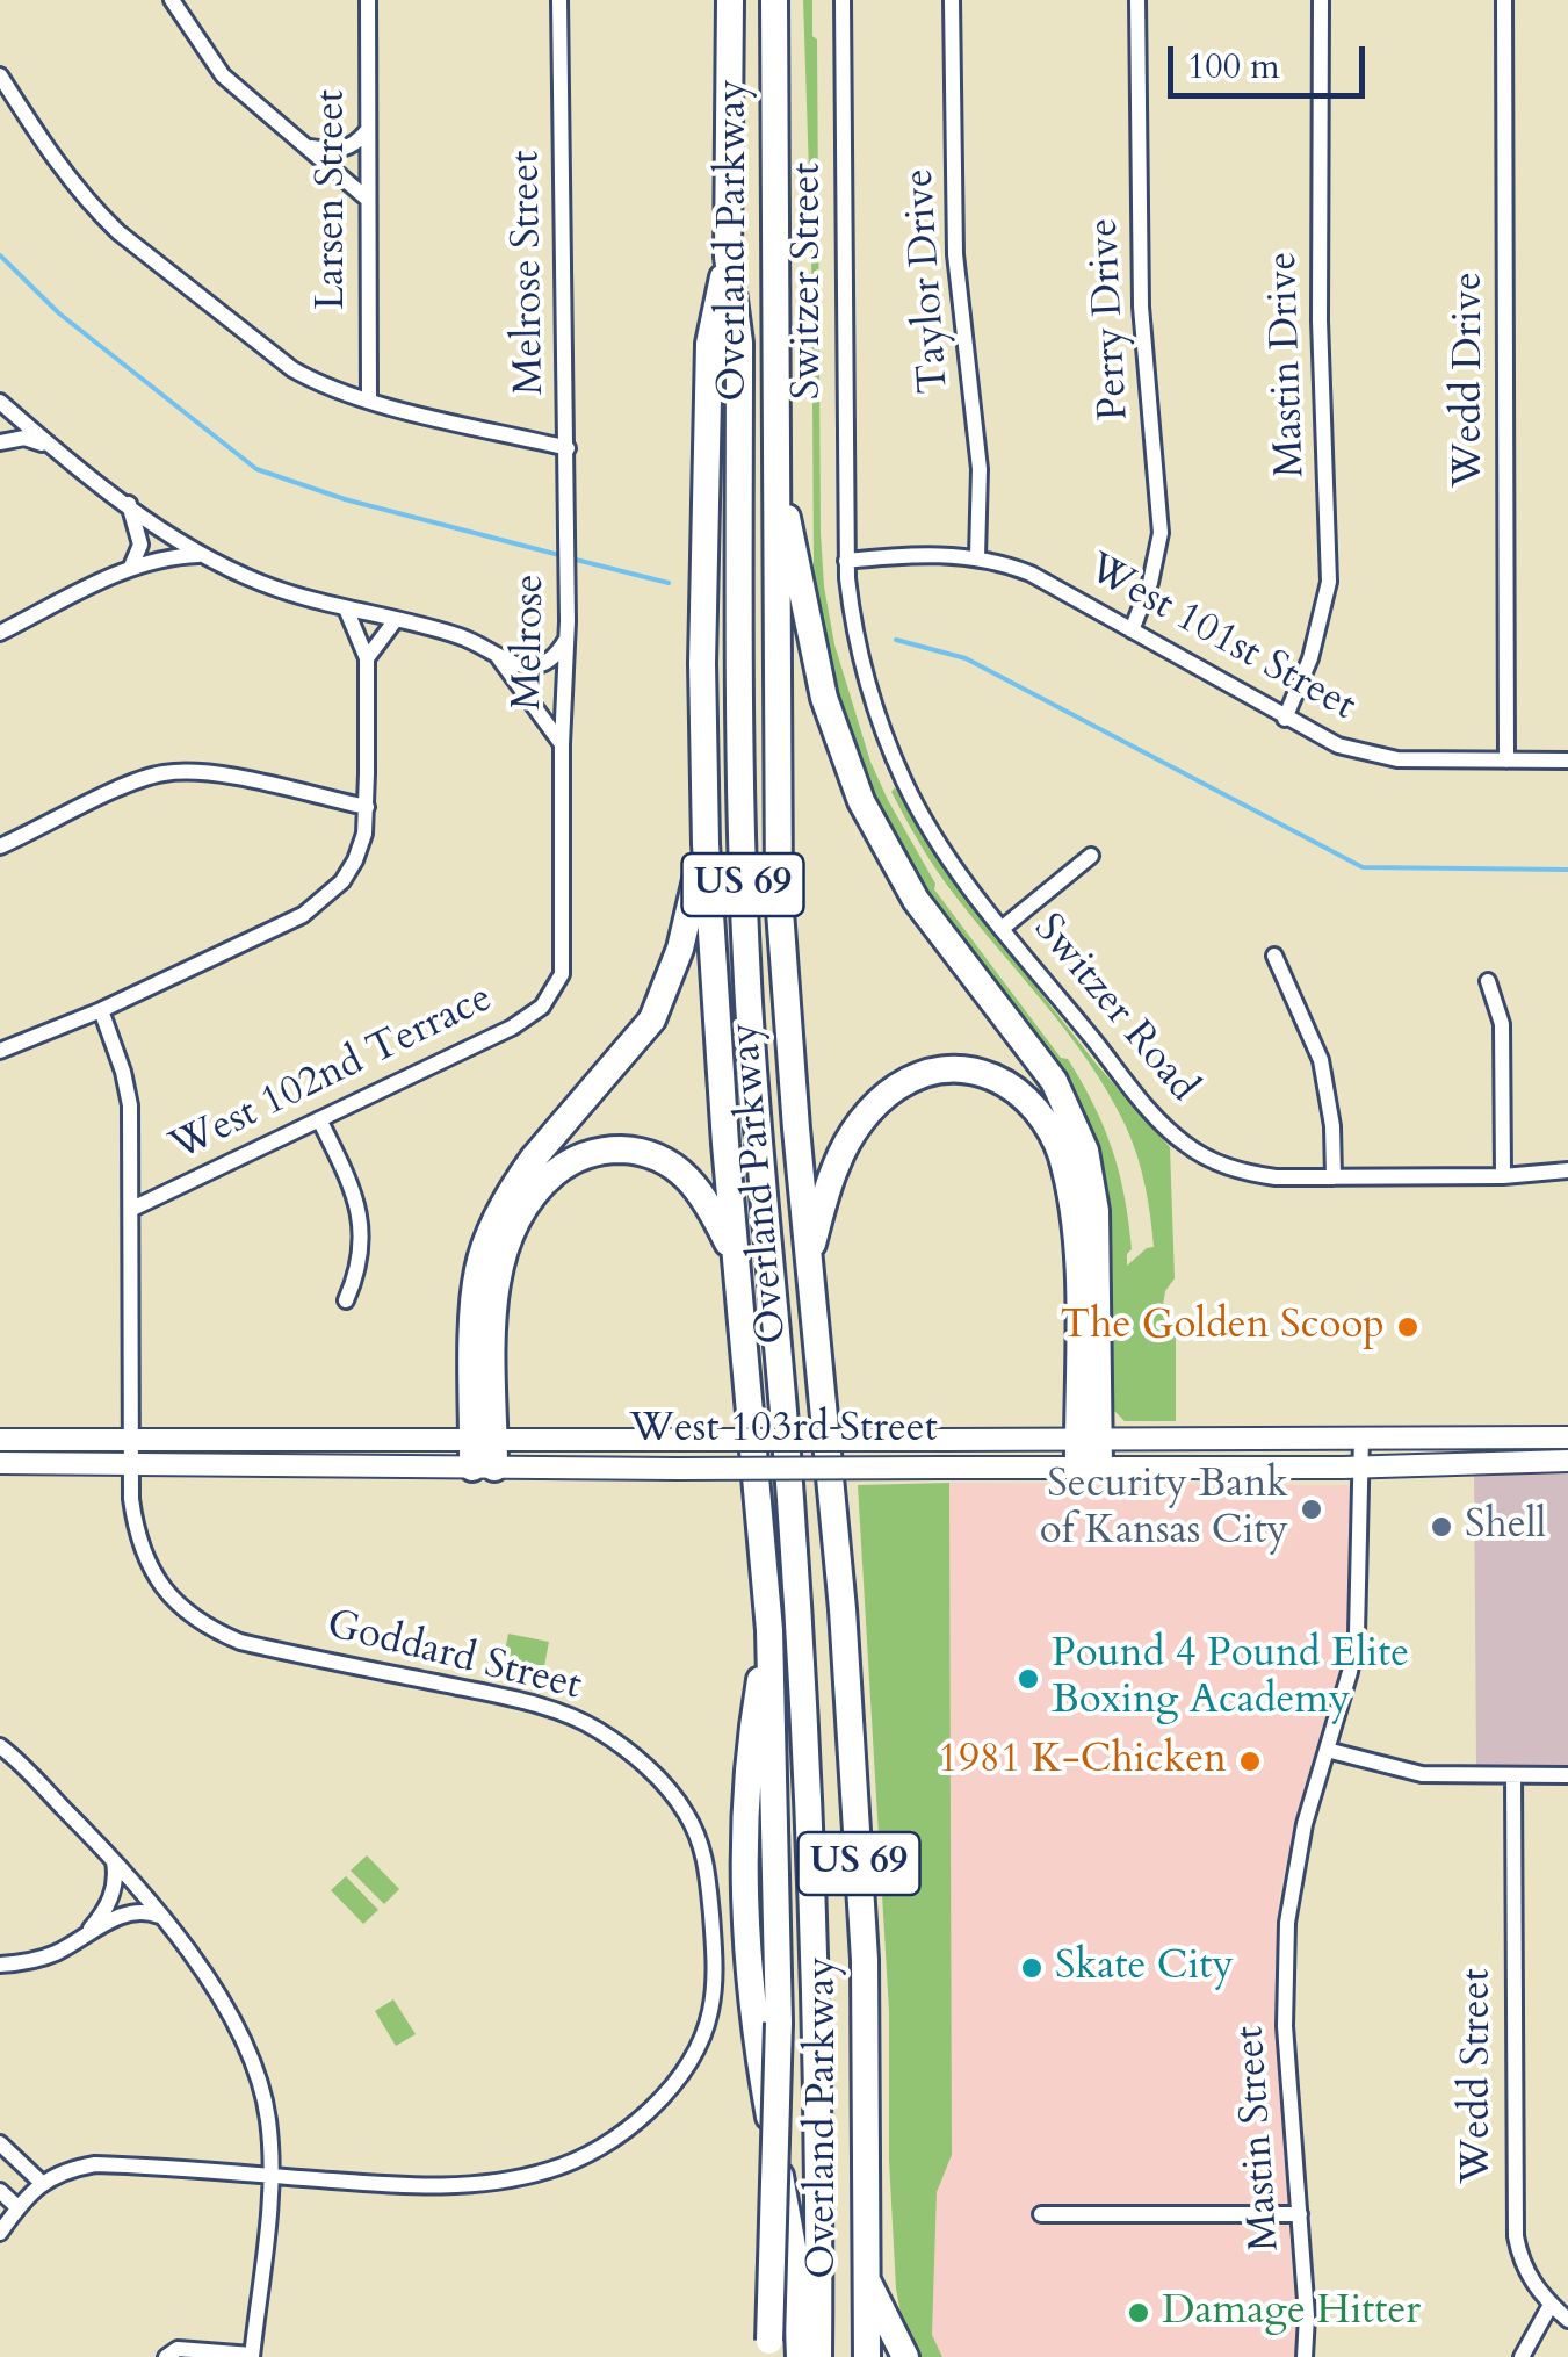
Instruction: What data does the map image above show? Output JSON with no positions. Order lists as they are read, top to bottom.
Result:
{
  "streets": {
    "highway": ["Overland Parkway", "US 69"],
    "main road": ["West 103rd Street"],
    "street": [
      "Larsen Street",
      "Melrose Street",
      "Switzer Street",
      "Taylor Drive",
      "Perry Drive",
      "Mastin Drive",
      "Wedd Drive",
      "West 101st Street",
      "Melrose",
      "Switzer Road",
      "West 102nd Terrace",
      "Goddard Street",
      "Wedd Street",
      "Mastin Street"
    ]
  },
  "crossings": [
    ["Melrose Street", "Melrose"],
    ["Switzer Street", "West 101st Street"],
    ["Switzer Street", "Switzer Road"],
    ["Taylor Drive", "West 101st Street"],
    ["Perry Drive", "West 101st Street"],
    ["Mastin Drive", "West 101st Street"],
    ["Wedd Drive", "West 101st Street"],
    ["West 101st Street", "Switzer Road"],
    ["Melrose", "West 102nd Terrace"],
    ["West 102nd Terrace", "Goddard Street"],
    ["West 103rd Street", "Goddard Street"],
    ["West 103rd Street", "Mastin Street"]
  ],
  "places": [
    "The Golden Scoop",
    "Security Bank of Kansas City",
    "Shell",
    "Pound 4 Pound Elite Boxing Academy",
    "1981 K-Chicken",
    "Skate City",
    "Damage Hitter"
  ],
  "scale_bar": "100 m"
}
